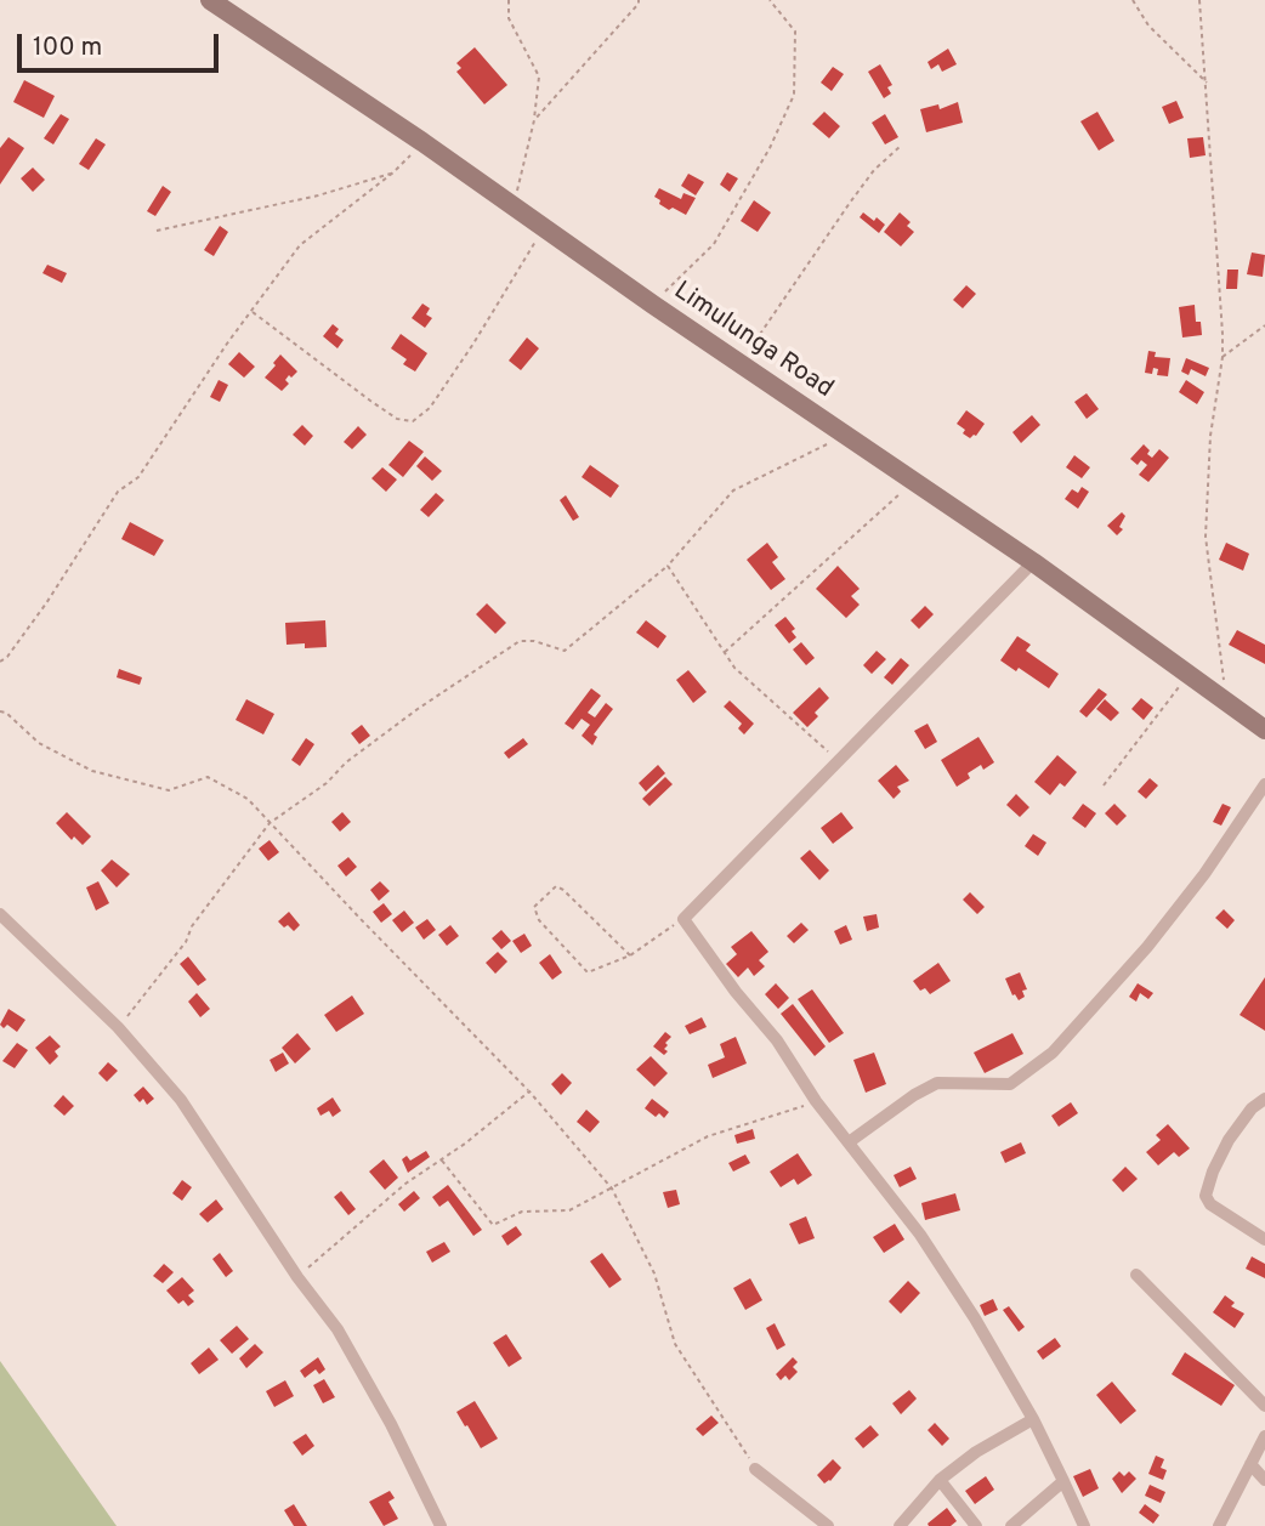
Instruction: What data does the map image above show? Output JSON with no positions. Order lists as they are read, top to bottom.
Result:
{
  "streets": {
    "main road": ["Limulunga Road"]
  },
  "scale_bar": "100 m"
}
